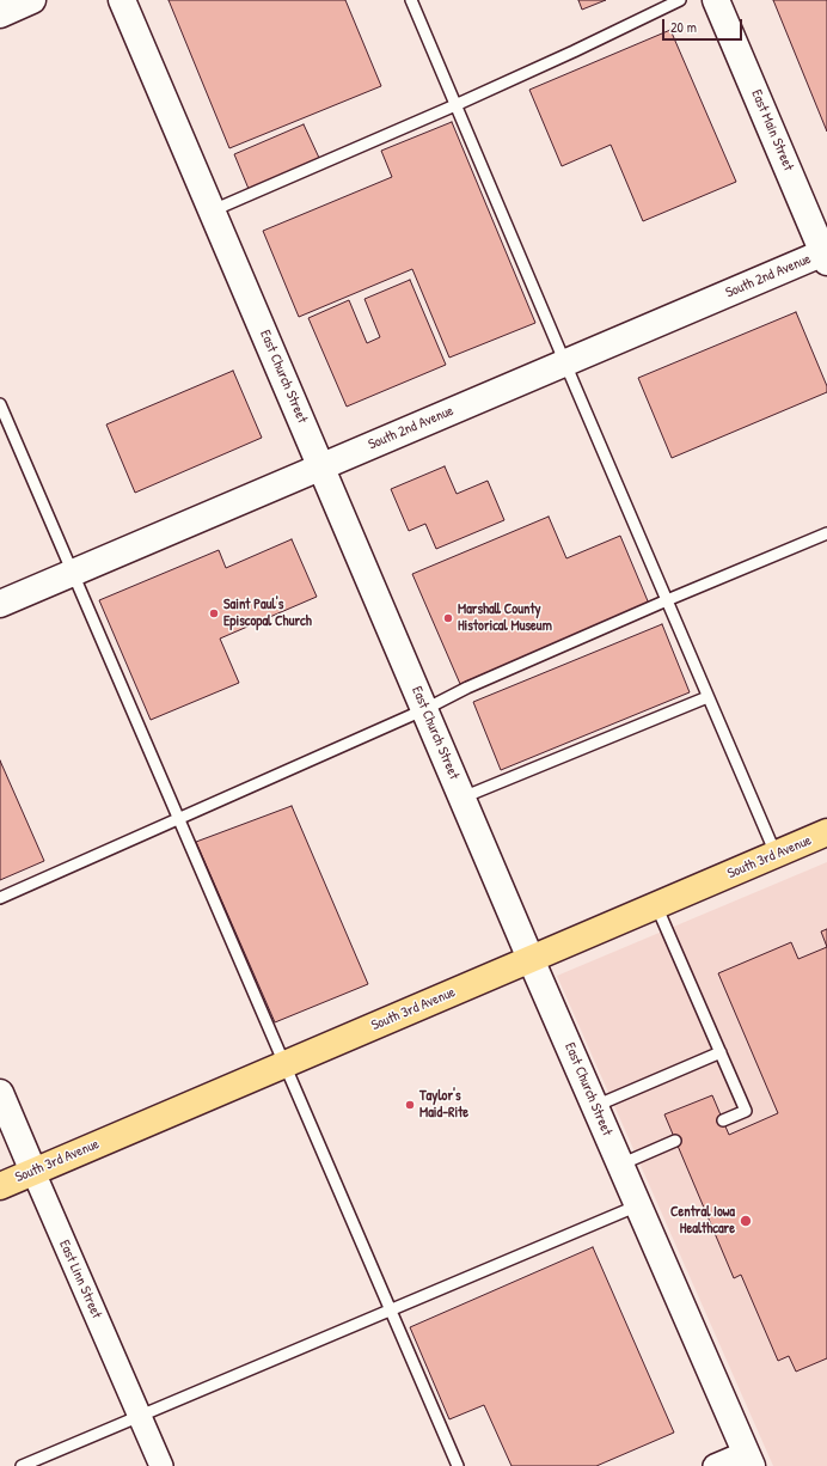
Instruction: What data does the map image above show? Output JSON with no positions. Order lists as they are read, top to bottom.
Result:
{
  "streets": {
    "main road": ["South 3rd Avenue"],
    "street": [
      "East Main Street",
      "South 2nd Avenue",
      "East Church Street",
      "East Linn Street"
    ]
  },
  "crossings": [
    ["East Main Street", "South 2nd Avenue"],
    ["South 2nd Avenue", "East Church Street"],
    ["East Church Street", "South 3rd Avenue"],
    ["South 3rd Avenue", "East Linn Street"]
  ],
  "places": [
    "Saint Paul's Episcopal Church",
    "Marshall County Historical Museum",
    "Taylor's Maid-Rite",
    "Central Iowa Healthcare"
  ],
  "scale_bar": "20 m"
}
